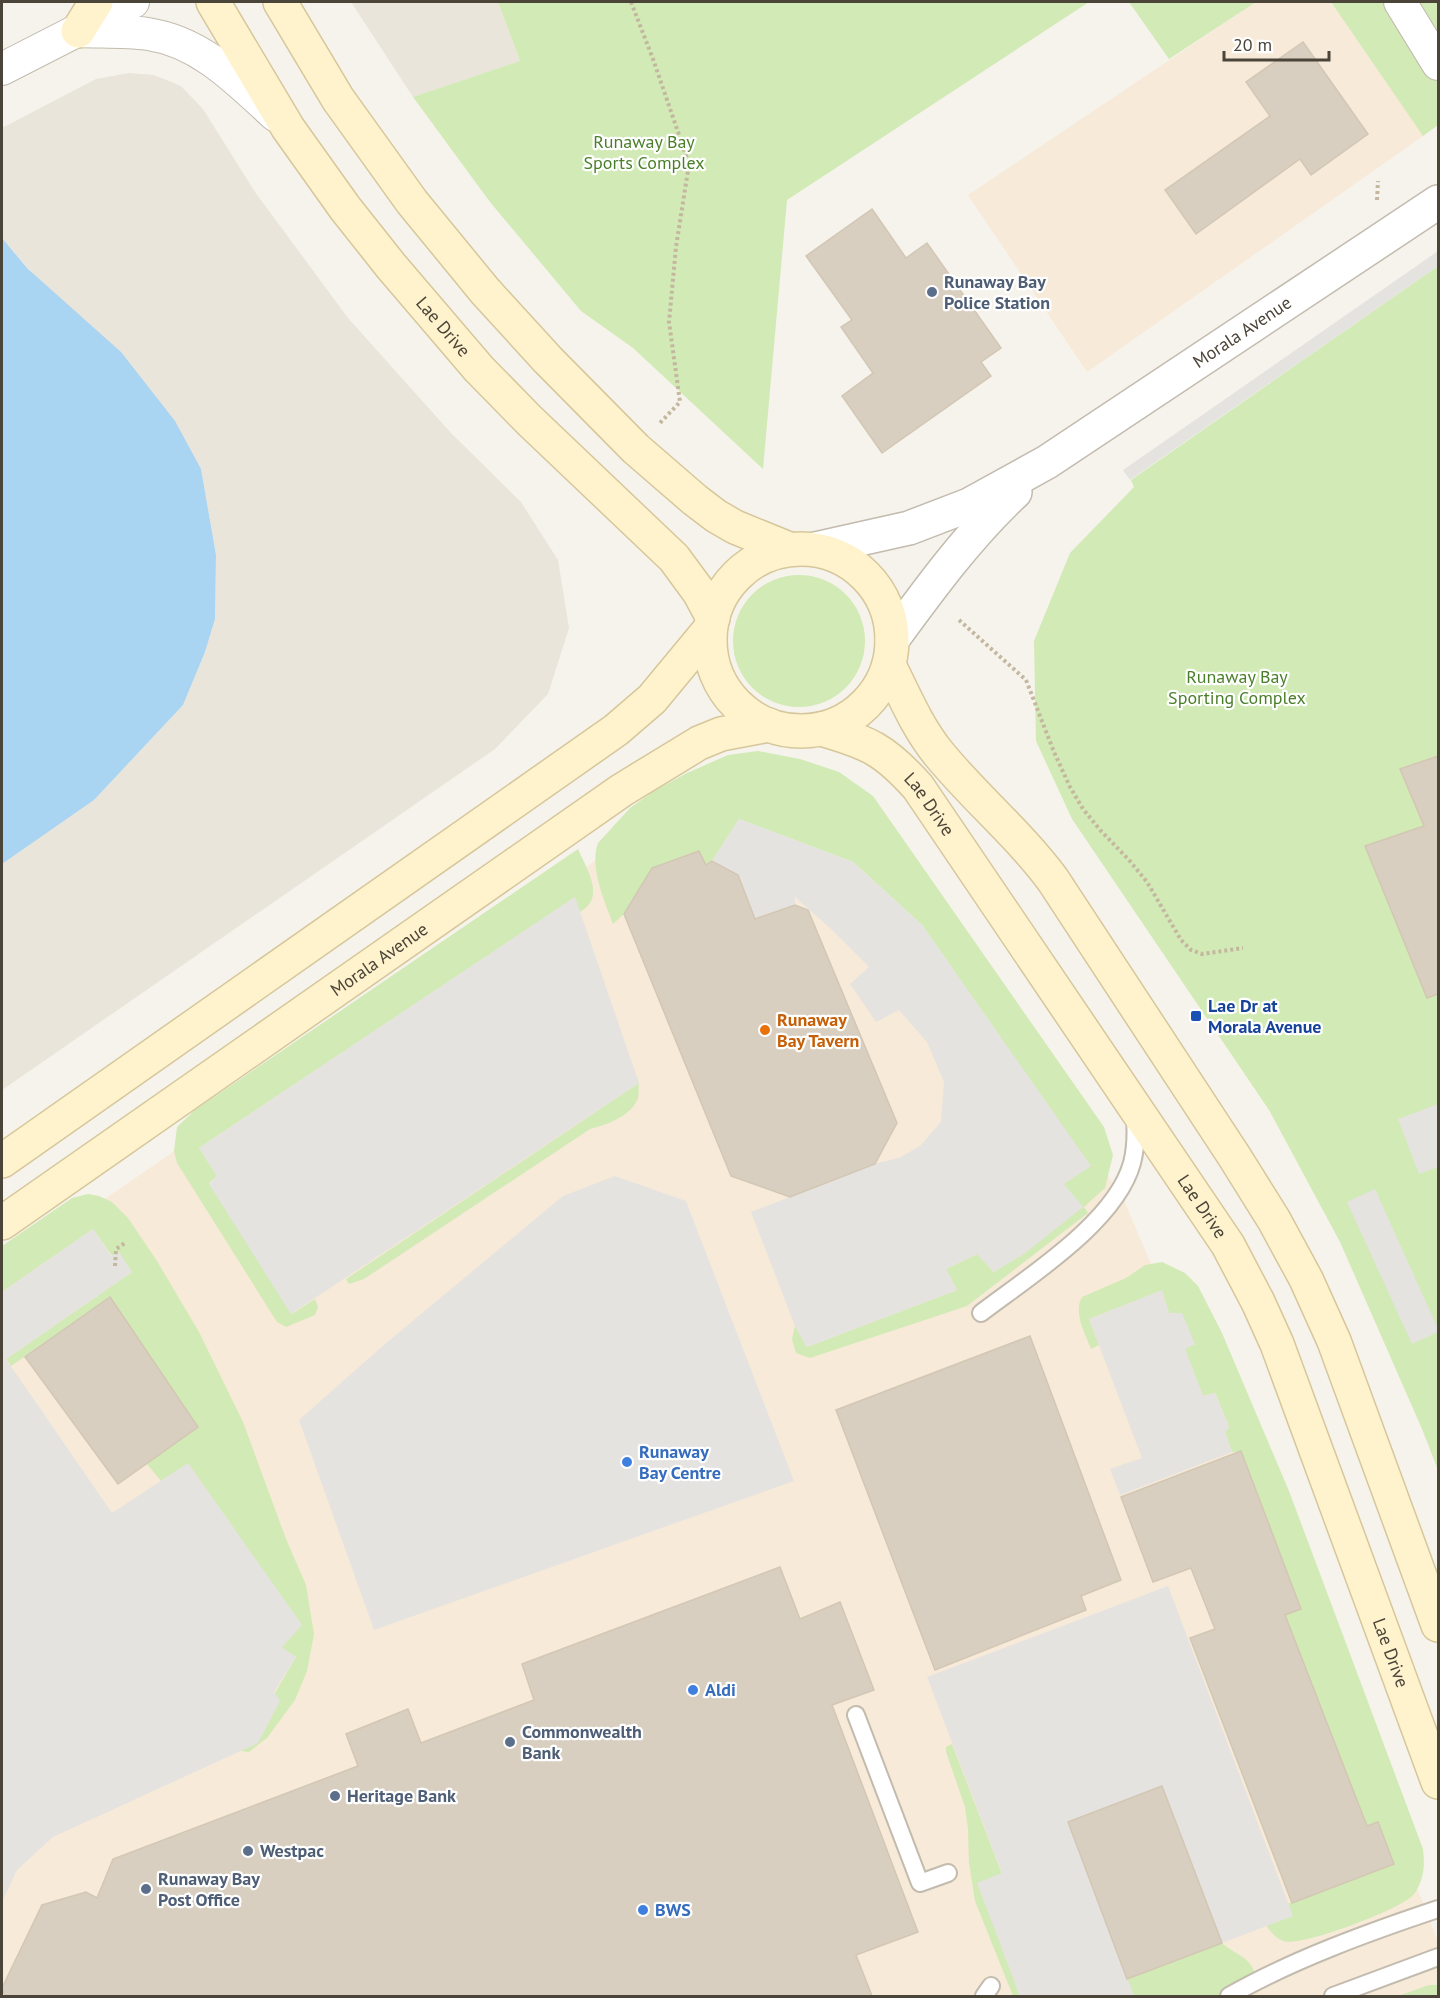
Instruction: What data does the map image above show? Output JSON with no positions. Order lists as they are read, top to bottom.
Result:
{
  "streets": {
    "main road": ["Lae Drive", "Morala Avenue"]
  },
  "crossings": [
    ["Lae Drive", "Morala Avenue"]
  ],
  "parks": ["Runaway Bay Sports Complex", "Runaway Bay Sporting Complex"],
  "places": {
    "other": [
      "Runaway Bay Police Station",
      "Runaway Bay Tavern",
      "Runaway Bay Centre",
      "Aldi",
      "Commonwealth Bank",
      "Heritage Bank",
      "Westpac",
      "Runaway Bay Post Office",
      "BWS"
    ],
    "transit": ["Lae Dr at Morala Avenue"]
  },
  "scale_bar": "20 m"
}
